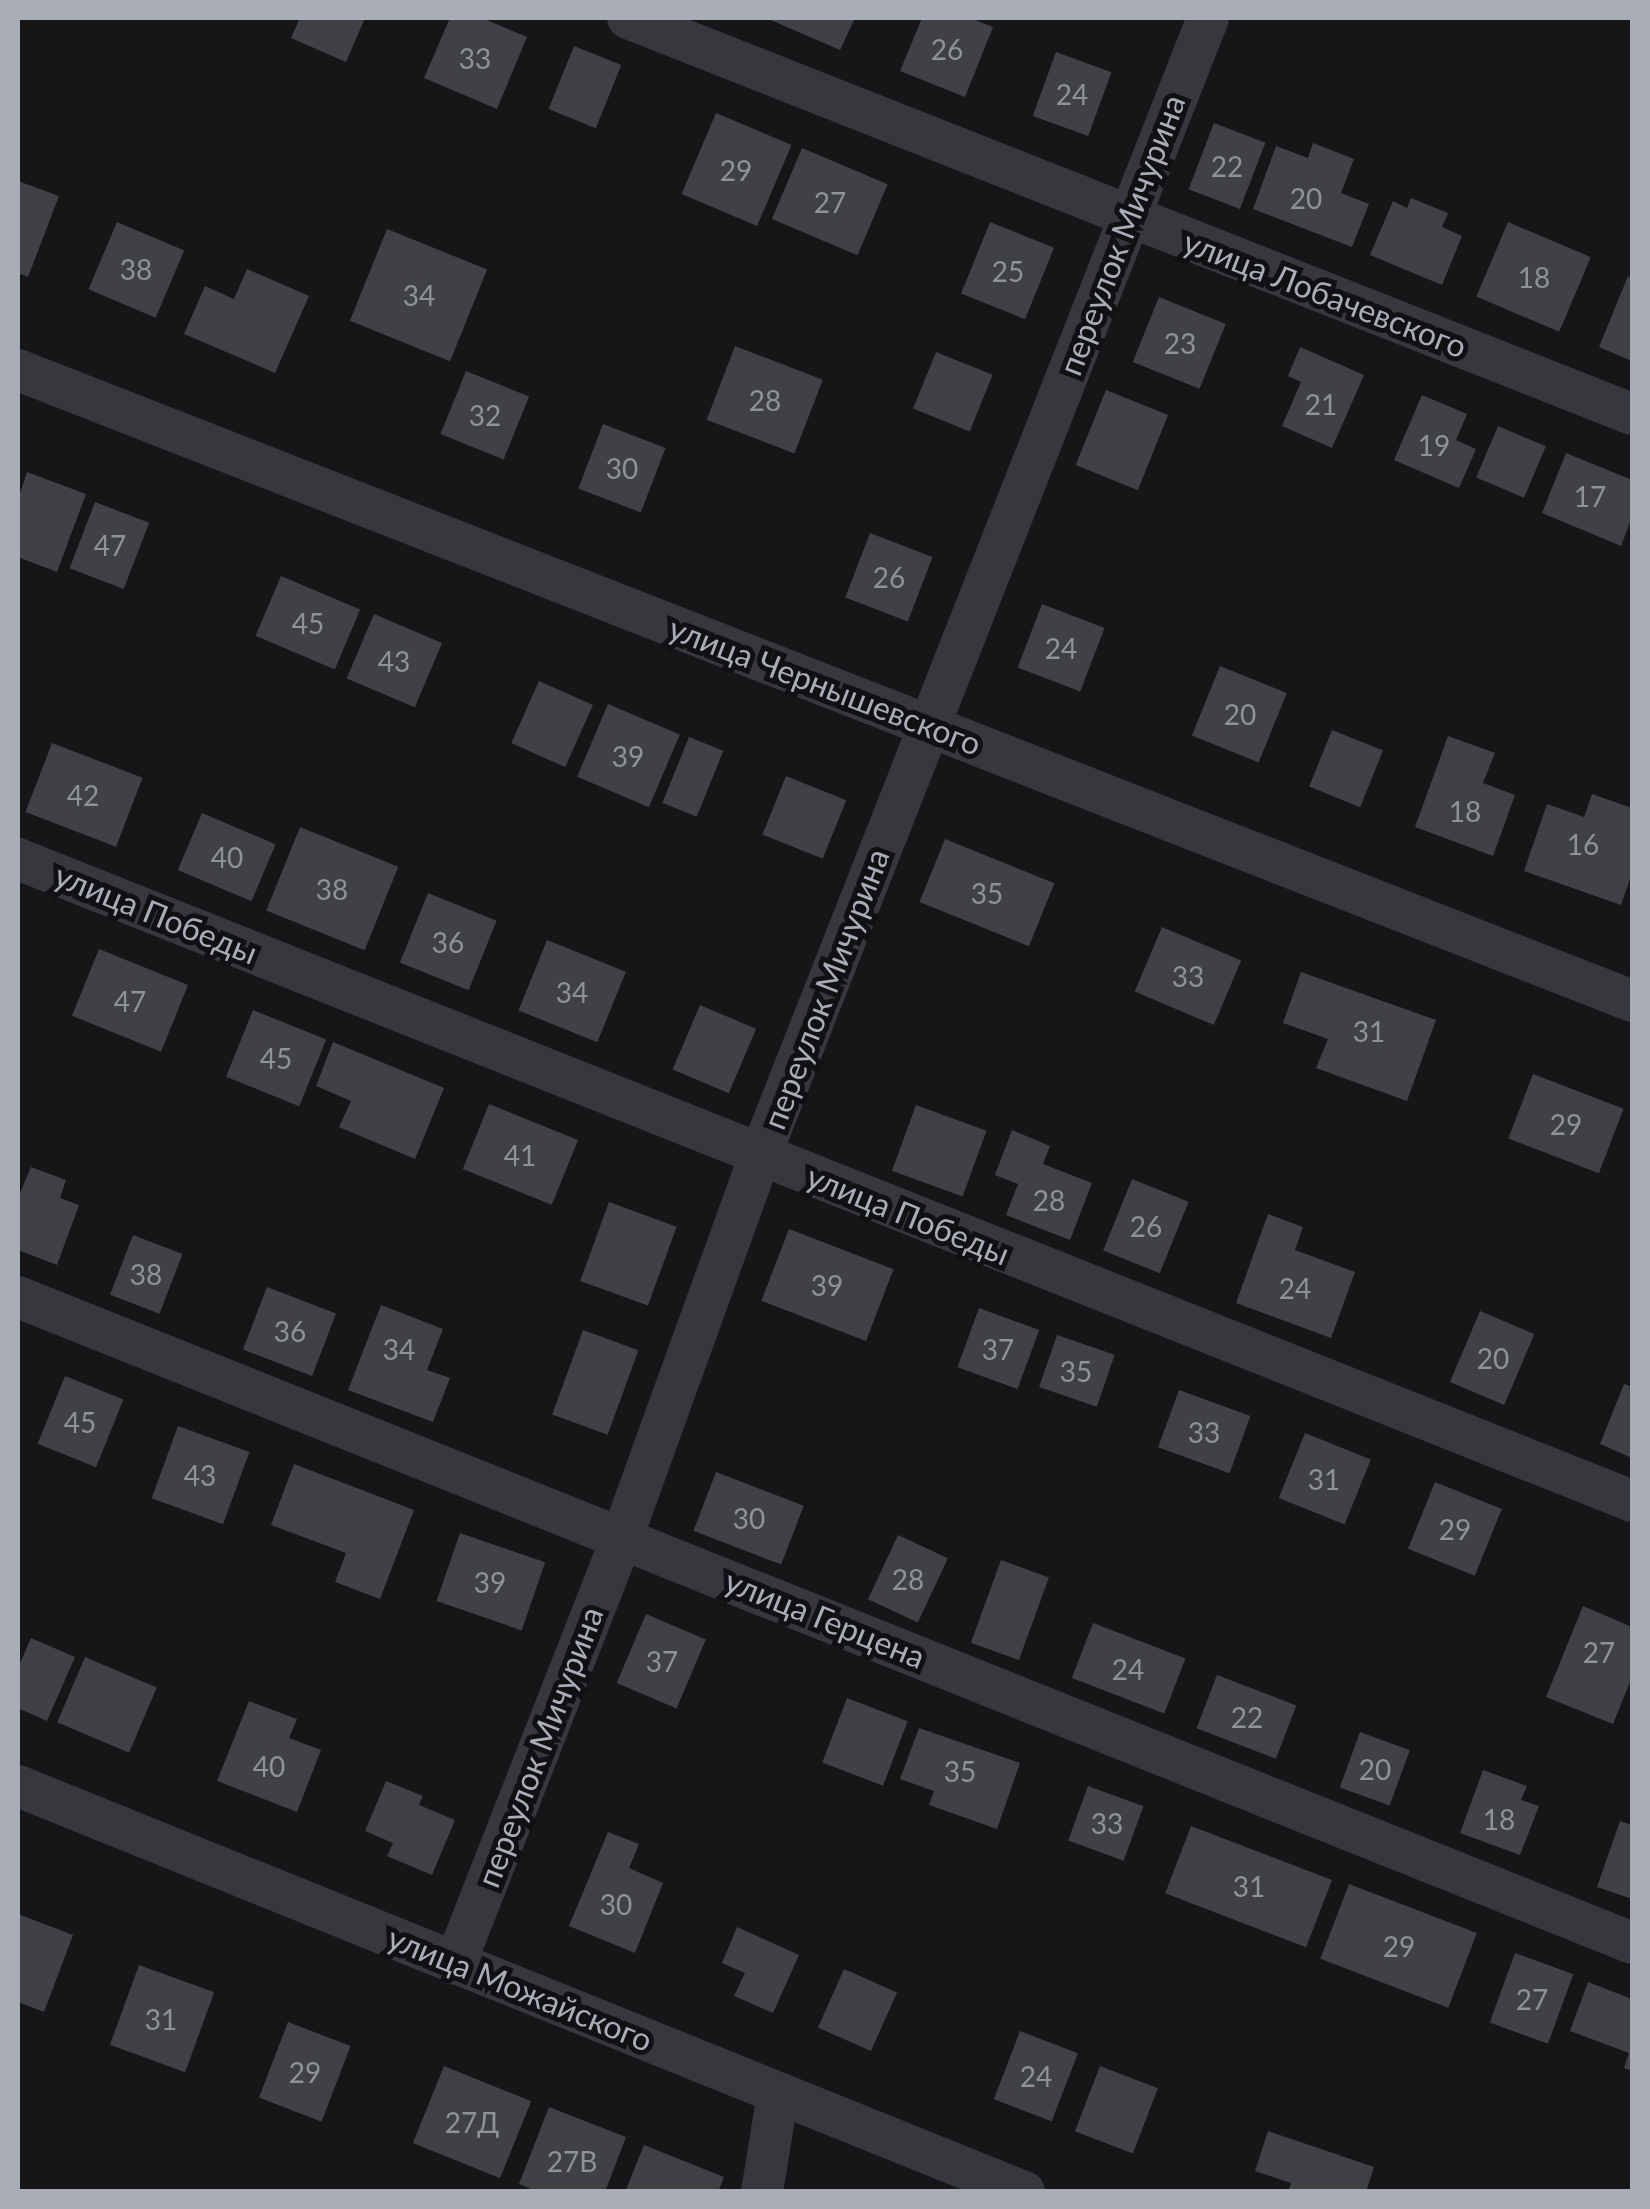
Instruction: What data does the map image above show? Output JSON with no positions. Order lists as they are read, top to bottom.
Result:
{
  "streets": {
    "street": [
      "переулок Мичурина",
      "улица Лобачевского",
      "улица Чернышевского",
      "улица Победы",
      "улица Герцена",
      "улица Можайского"
    ]
  },
  "crossings": [
    ["переулок Мичурина", "улица Лобачевского"],
    ["переулок Мичурина", "улица Чернышевского"],
    ["переулок Мичурина", "улица Победы"],
    ["переулок Мичурина", "улица Герцена"],
    ["переулок Мичурина", "улица Можайского"]
  ],
  "house_numbers": [
    "26",
    "33",
    "24",
    "22",
    "29",
    "20",
    "27",
    "38",
    "25",
    "18",
    "34",
    "23",
    "28",
    "21",
    "32",
    "19",
    "30",
    "17",
    "47",
    "26",
    "45",
    "24",
    "43",
    "20",
    "39",
    "42",
    "18",
    "16",
    "40",
    "38",
    "35",
    "36",
    "33",
    "34",
    "47",
    "31",
    "45",
    "29",
    "41",
    "28",
    "26",
    "38",
    "39",
    "24",
    "36",
    "34",
    "37",
    "20",
    "35",
    "45",
    "33",
    "43",
    "31",
    "30",
    "29",
    "28",
    "39",
    "27",
    "37",
    "24",
    "22",
    "40",
    "20",
    "35",
    "18",
    "33",
    "31",
    "30",
    "29",
    "27",
    "31",
    "29",
    "24",
    "27Д",
    "27В"
  ]
}
